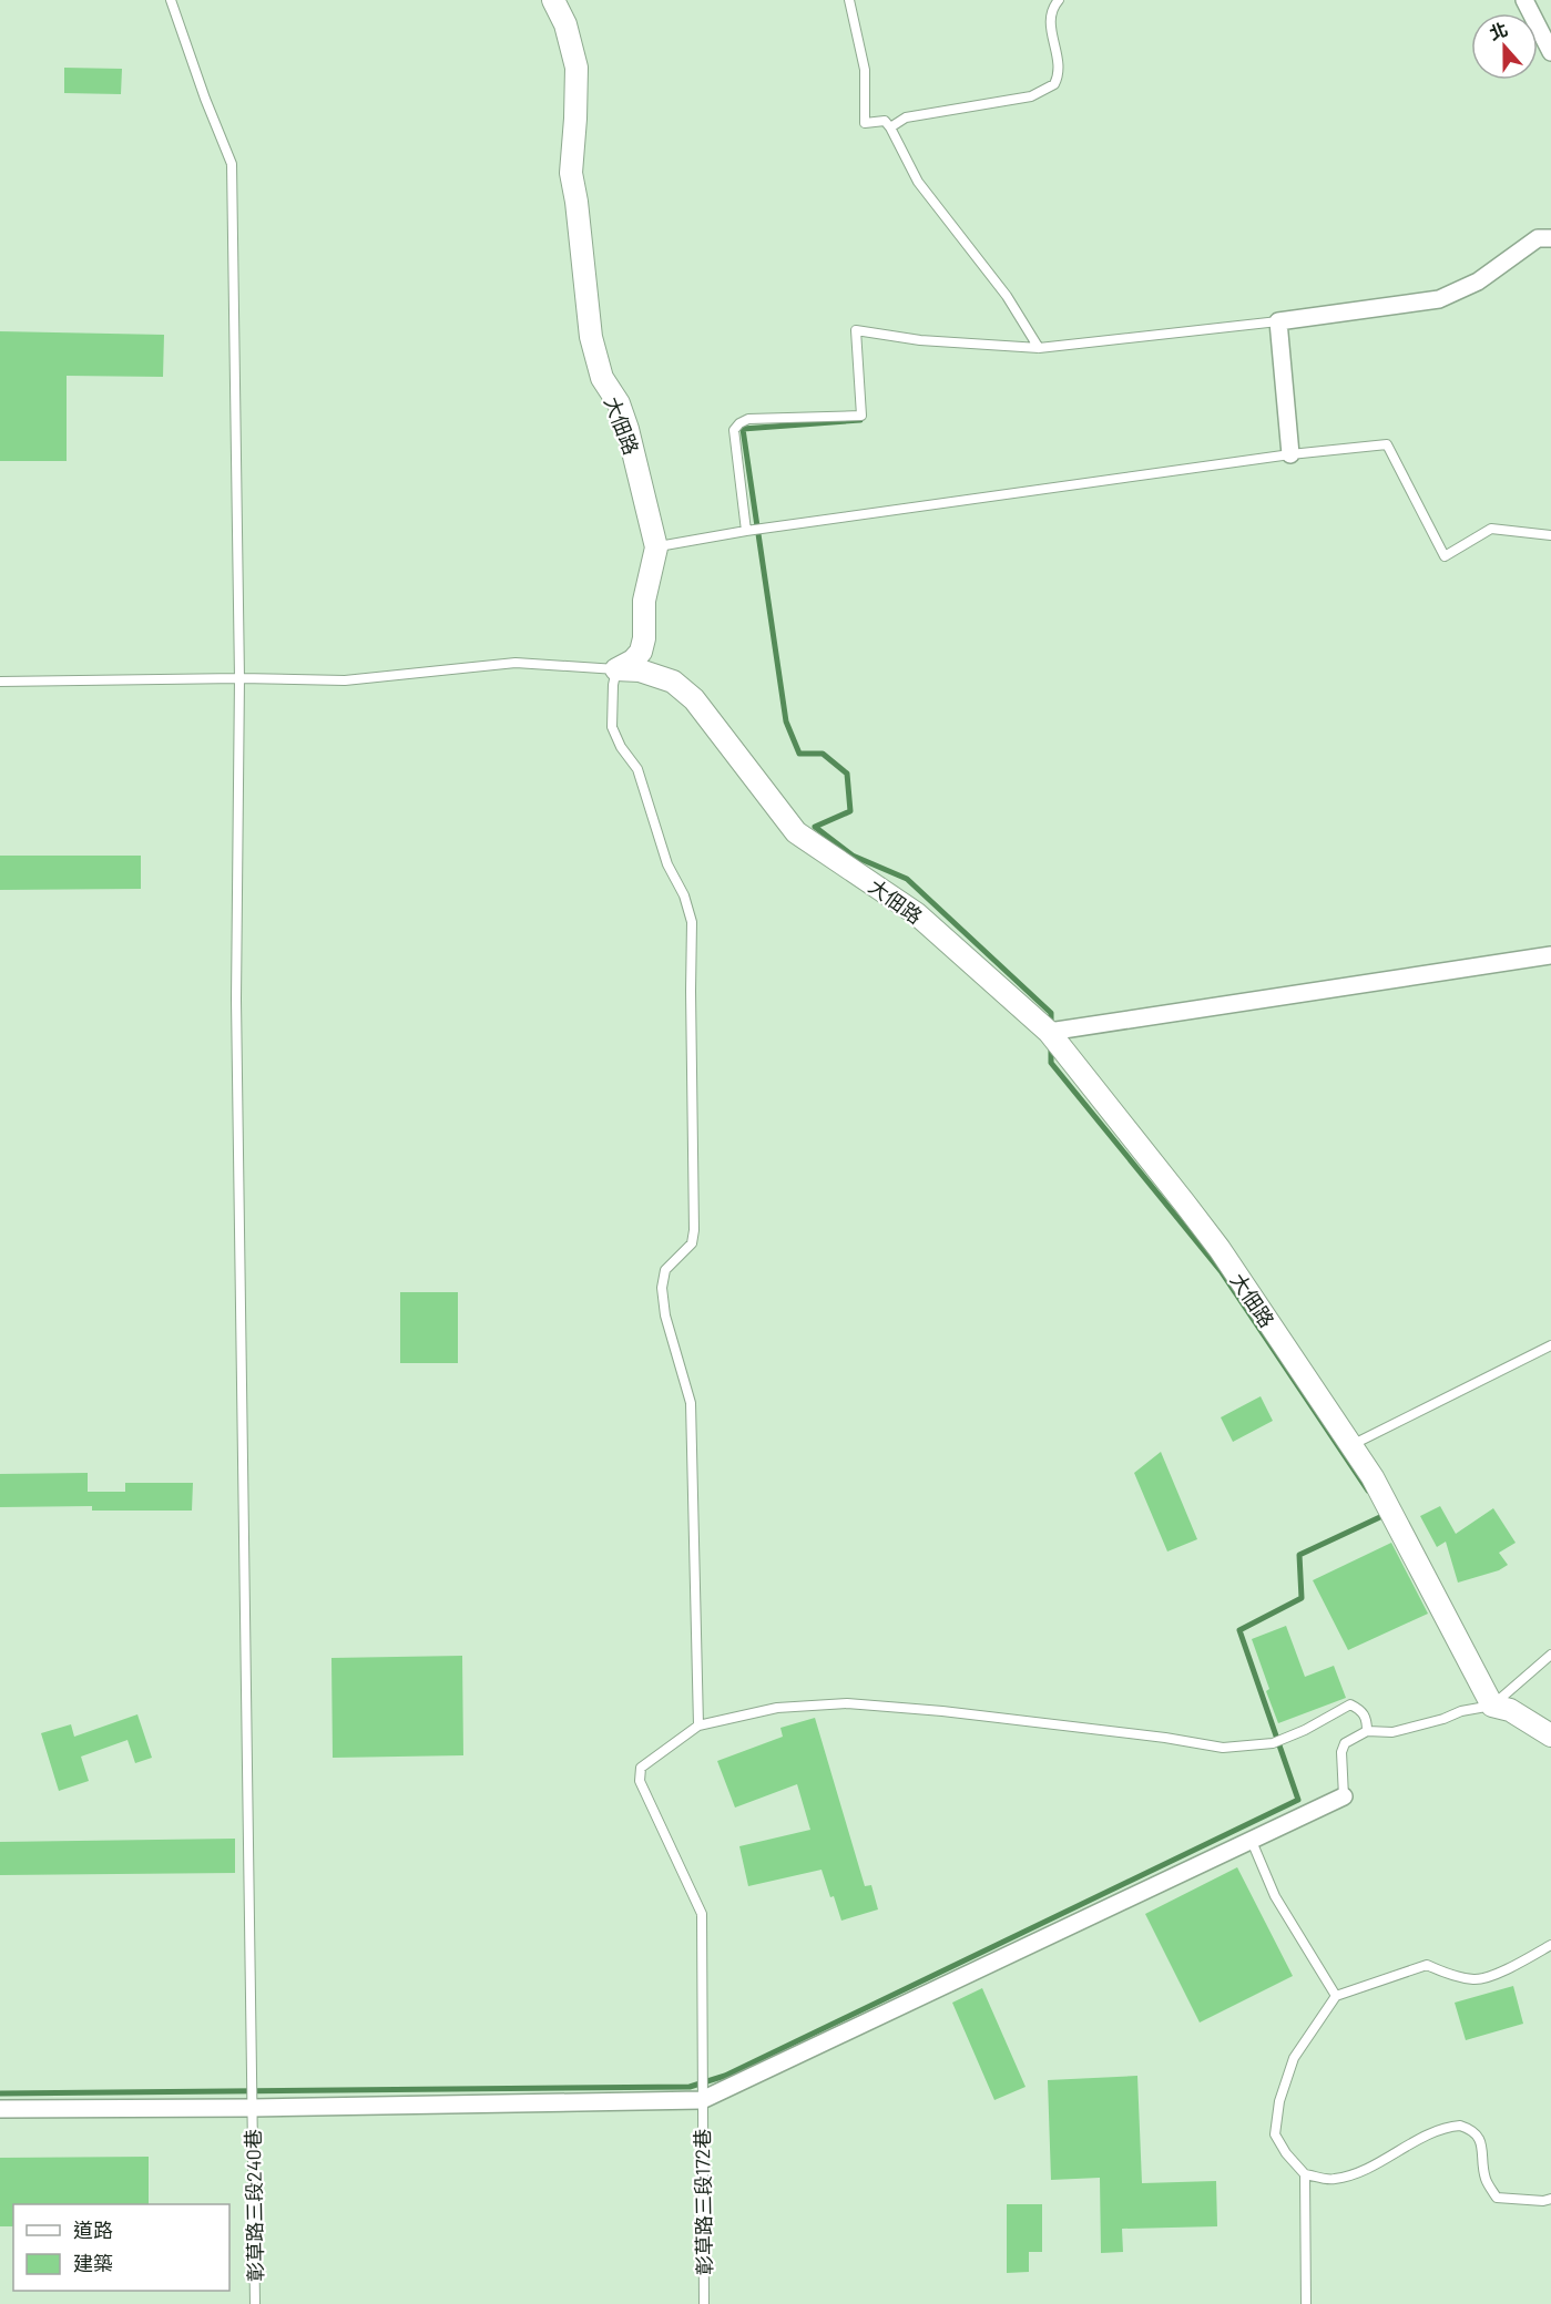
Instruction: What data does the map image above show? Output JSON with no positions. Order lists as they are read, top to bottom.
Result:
{
  "streets": {
    "street": ["大佃路"],
    "lane": ["彰草路三段172巷", "彰草路三段240巷"]
  },
  "legend": ["道路", "建築"],
  "north": "top"
}
